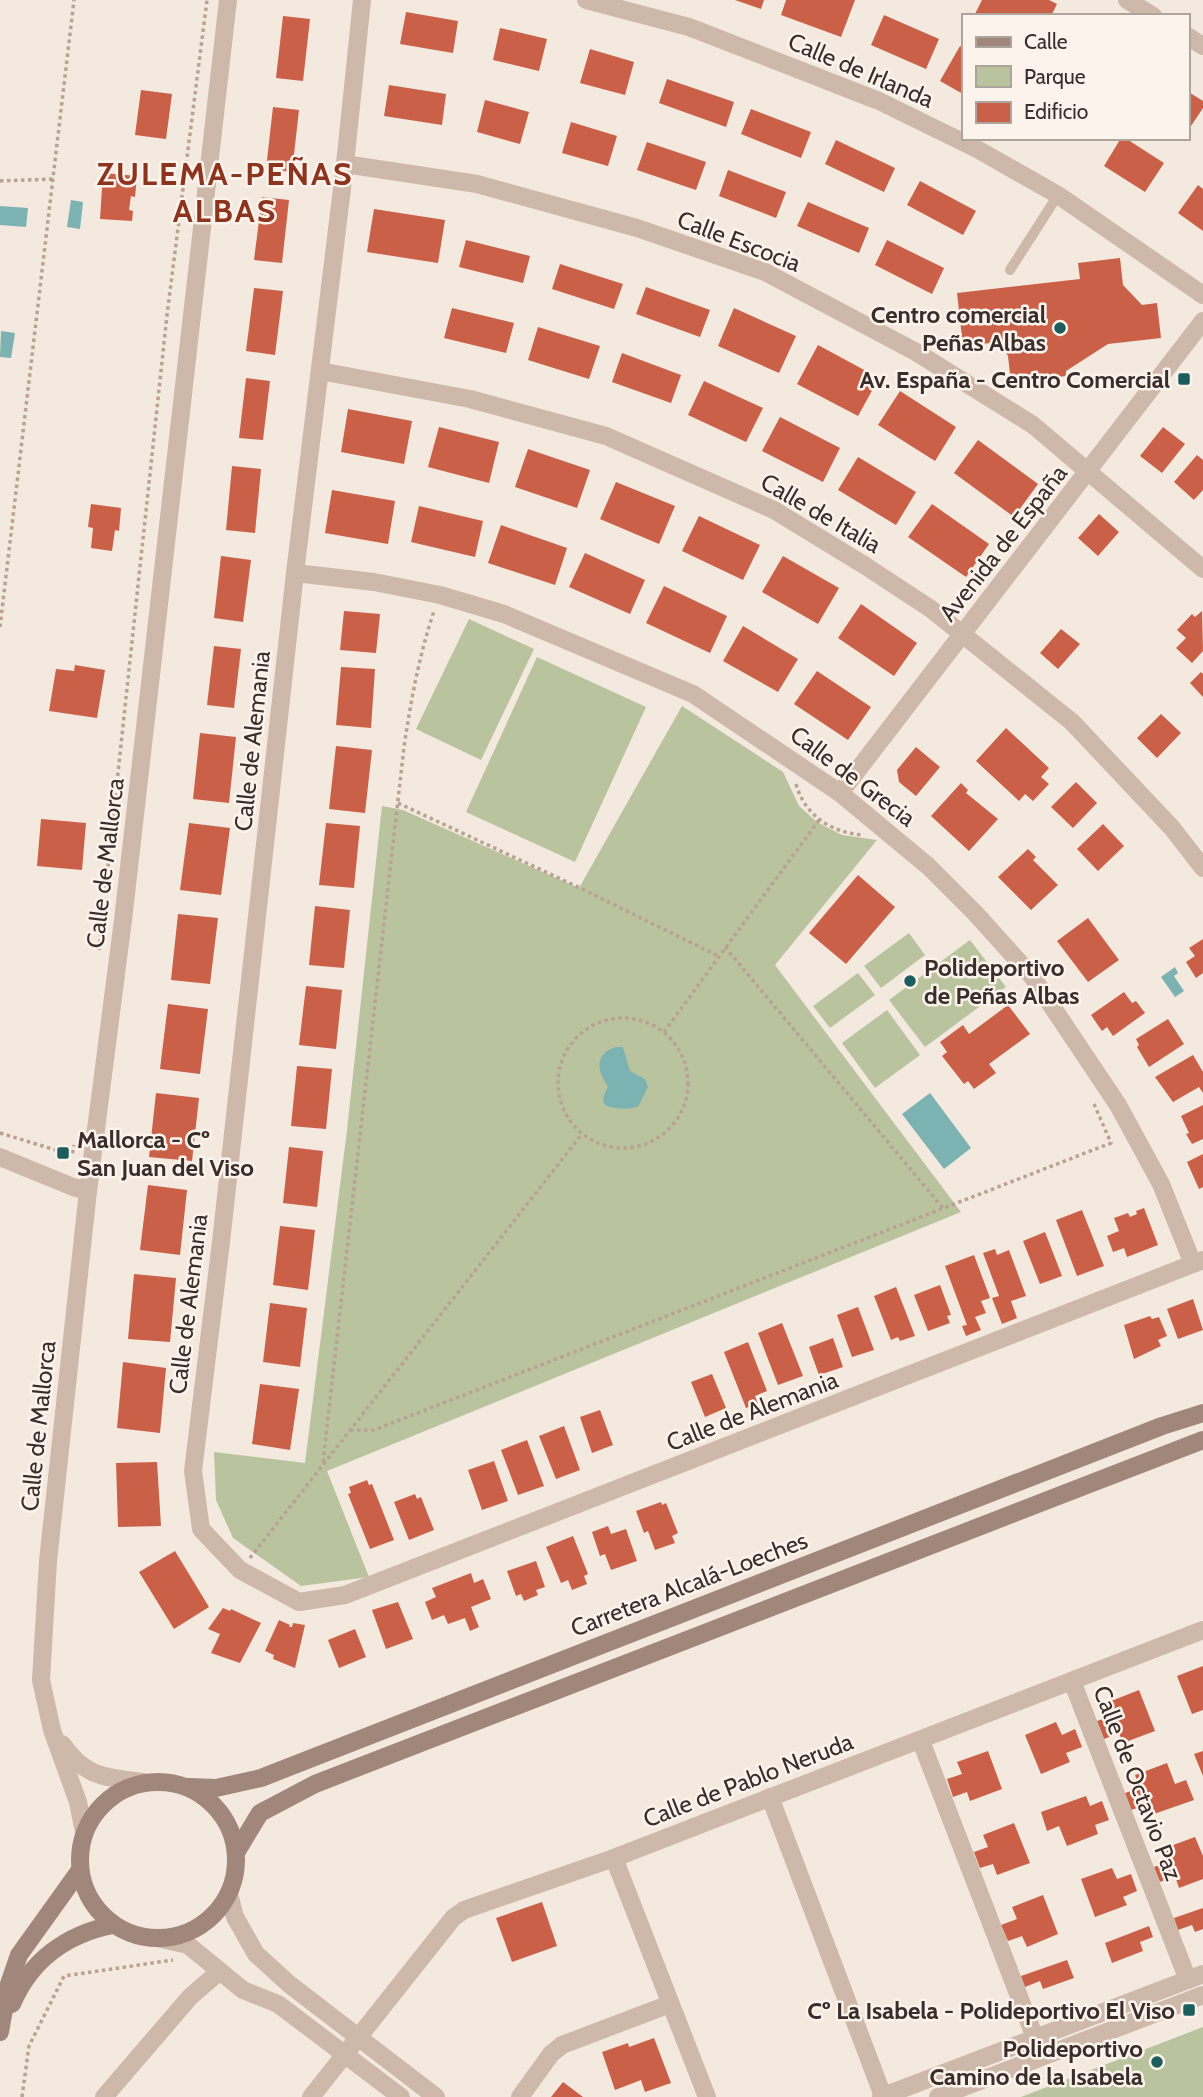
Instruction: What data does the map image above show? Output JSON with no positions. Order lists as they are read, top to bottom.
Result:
{
  "streets": {
    "main road": ["Carretera Alcalá-Loeches"],
    "street": [
      "Calle de Irlanda",
      "Calle Escocia",
      "Calle de Italia",
      "Avenida de España",
      "Calle de Alemania",
      "Calle de Grecia",
      "Calle de Mallorca",
      "Calle de Pablo Neruda",
      "Calle de Octavio Paz"
    ]
  },
  "crossings": [
    ["Calle Escocia", "Avenida de España"],
    ["Calle Escocia", "Calle de Alemania"],
    ["Calle de Italia", "Avenida de España"],
    ["Calle de Italia", "Calle de Alemania"],
    ["Avenida de España", "Calle de Grecia"],
    ["Calle de Alemania", "Calle de Grecia"],
    ["Calle de Mallorca", "Carretera Alcalá-Loeches"],
    ["Calle de Pablo Neruda", "Calle de Octavio Paz"]
  ],
  "districts": ["ZULEMA-PEÑAS ALBAS"],
  "places": {
    "other": ["Centro comercial Peñas Albas", "Polideportivo de Peñas Albas", "Polideportivo Camino de la Isabela"],
    "transit": ["Av. España - Centro Comercial", "Mallorca - Cº San Juan del Viso", "Cº La Isabela - Polideportivo El Viso"]
  },
  "legend": ["Calle", "Parque", "Edificio"]
}
